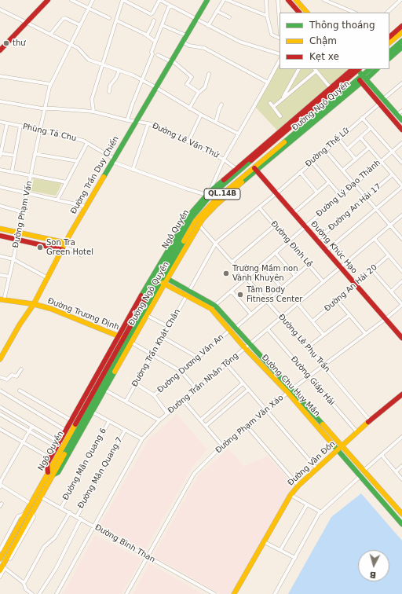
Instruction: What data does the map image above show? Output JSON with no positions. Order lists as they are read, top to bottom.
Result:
{
  "streets": {
    "main road": [
      "Đường Ngô Quyền",
      "Đường Trần Duy Chiến",
      "QL.14B",
      "Ngô Quyền",
      "Đường Khúc Hạo",
      "Đường Trương Định",
      "Đường Chu Huy Mân",
      "Đường Vân Đồn"
    ],
    "street": [
      "Phùng Tả Chu",
      "Đường Lê Văn Thứ",
      "Đường Thế Lữ",
      "Đường Lý Đạo Thành",
      "Đường An Hải 17",
      "Đường Phạm Vấn",
      "Đường Đinh Lễ",
      "Đường An Hải 20",
      "Đường Lê Phụ Trần",
      "Đường Trần Khát Chân",
      "Đường Dương Văn An",
      "Đường Giáp Hải",
      "Đường Trần Nhân Tông",
      "Đường Phạm Văn Xảo",
      "Đường Mân Quang 6",
      "Đường Mân Quang 7",
      "Đường Bình Than"
    ]
  },
  "crossings": [
    ["Đường Ngô Quyền", "Phùng Tả Chu"],
    ["Đường Ngô Quyền", "Đường Lê Văn Thứ"],
    ["Đường Ngô Quyền", "Ngô Quyền"],
    ["Đường Ngô Quyền", "Đường Khúc Hạo"],
    ["Đường Ngô Quyền", "Đường Trương Định"],
    ["Đường Ngô Quyền", "Đường Lê Phụ Trần"],
    ["Đường Ngô Quyền", "Đường Chu Huy Mân"],
    ["Phùng Tả Chu", "Đường Trần Duy Chiến"],
    ["Phùng Tả Chu", "Đường Phạm Vấn"],
    ["Phùng Tả Chu", "Ngô Quyền"],
    ["Đường Lê Văn Thứ", "Đường Trần Duy Chiến"],
    ["Đường Lê Văn Thứ", "Đường Phạm Vấn"],
    ["Đường Thế Lữ", "Đường Khúc Hạo"],
    ["Đường Trần Duy Chiến", "Đường Trương Định"],
    ["Đường Lý Đạo Thành", "Đường Đinh Lễ"],
    ["Đường Lý Đạo Thành", "Đường Khúc Hạo"],
    ["Đường Lý Đạo Thành", "Đường Lê Phụ Trần"],
    ["Đường Lý Đạo Thành", "Đường Chu Huy Mân"],
    ["QL.14B", "Ngô Quyền"],
    ["QL.14B", "Đường Bình Than"],
    ["Đường An Hải 17", "Đường Khúc Hạo"],
    ["Đường Phạm Vấn", "Đường Trương Định"],
    ["Ngô Quyền", "Đường Khúc Hạo"],
    ["Ngô Quyền", "Đường Trương Định"],
    ["Ngô Quyền", "Đường Chu Huy Mân"],
    ["Ngô Quyền", "Đường Bình Than"],
    ["Đường Đinh Lễ", "Đường Trần Nhân Tông"],
    ["Đường Khúc Hạo", "Đường An Hải 20"],
    ["Đường Khúc Hạo", "Đường Trần Nhân Tông"],
    ["Đường Khúc Hạo", "Đường Phạm Văn Xảo"],
    ["Đường Lê Phụ Trần", "Đường Trần Nhân Tông"],
    ["Đường Lê Phụ Trần", "Đường Phạm Văn Xảo"],
    ["Đường Lê Phụ Trần", "Đường Vân Đồn"],
    ["Đường Trần Khát Chân", "Đường Dương Văn An"],
    ["Đường Trần Khát Chân", "Đường Chu Huy Mân"],
    ["Đường Dương Văn An", "Đường Chu Huy Mân"],
    ["Đường Giáp Hải", "Đường Trần Nhân Tông"],
    ["Đường Giáp Hải", "Đường Phạm Văn Xảo"],
    ["Đường Giáp Hải", "Đường Vân Đồn"],
    ["Đường Trần Nhân Tông", "Đường Chu Huy Mân"],
    ["Đường Trần Nhân Tông", "Đường Bình Than"],
    ["Đường Chu Huy Mân", "Đường Phạm Văn Xảo"],
    ["Đường Chu Huy Mân", "Đường Vân Đồn"],
    ["Đường Phạm Văn Xảo", "Đường Bình Than"],
    ["Đường Mân Quang 6", "Đường Bình Than"],
    ["Đường Mân Quang 7", "Đường Bình Than"]
  ],
  "places": [
    "thư",
    "Son Tra Green Hotel",
    "Trường Mầm non Vành Khuyên",
    "Tâm Body Fitness Center"
  ],
  "legend": ["Thông thoáng", "Chậm", "Kẹt xe"],
  "north": "bottom"
}
